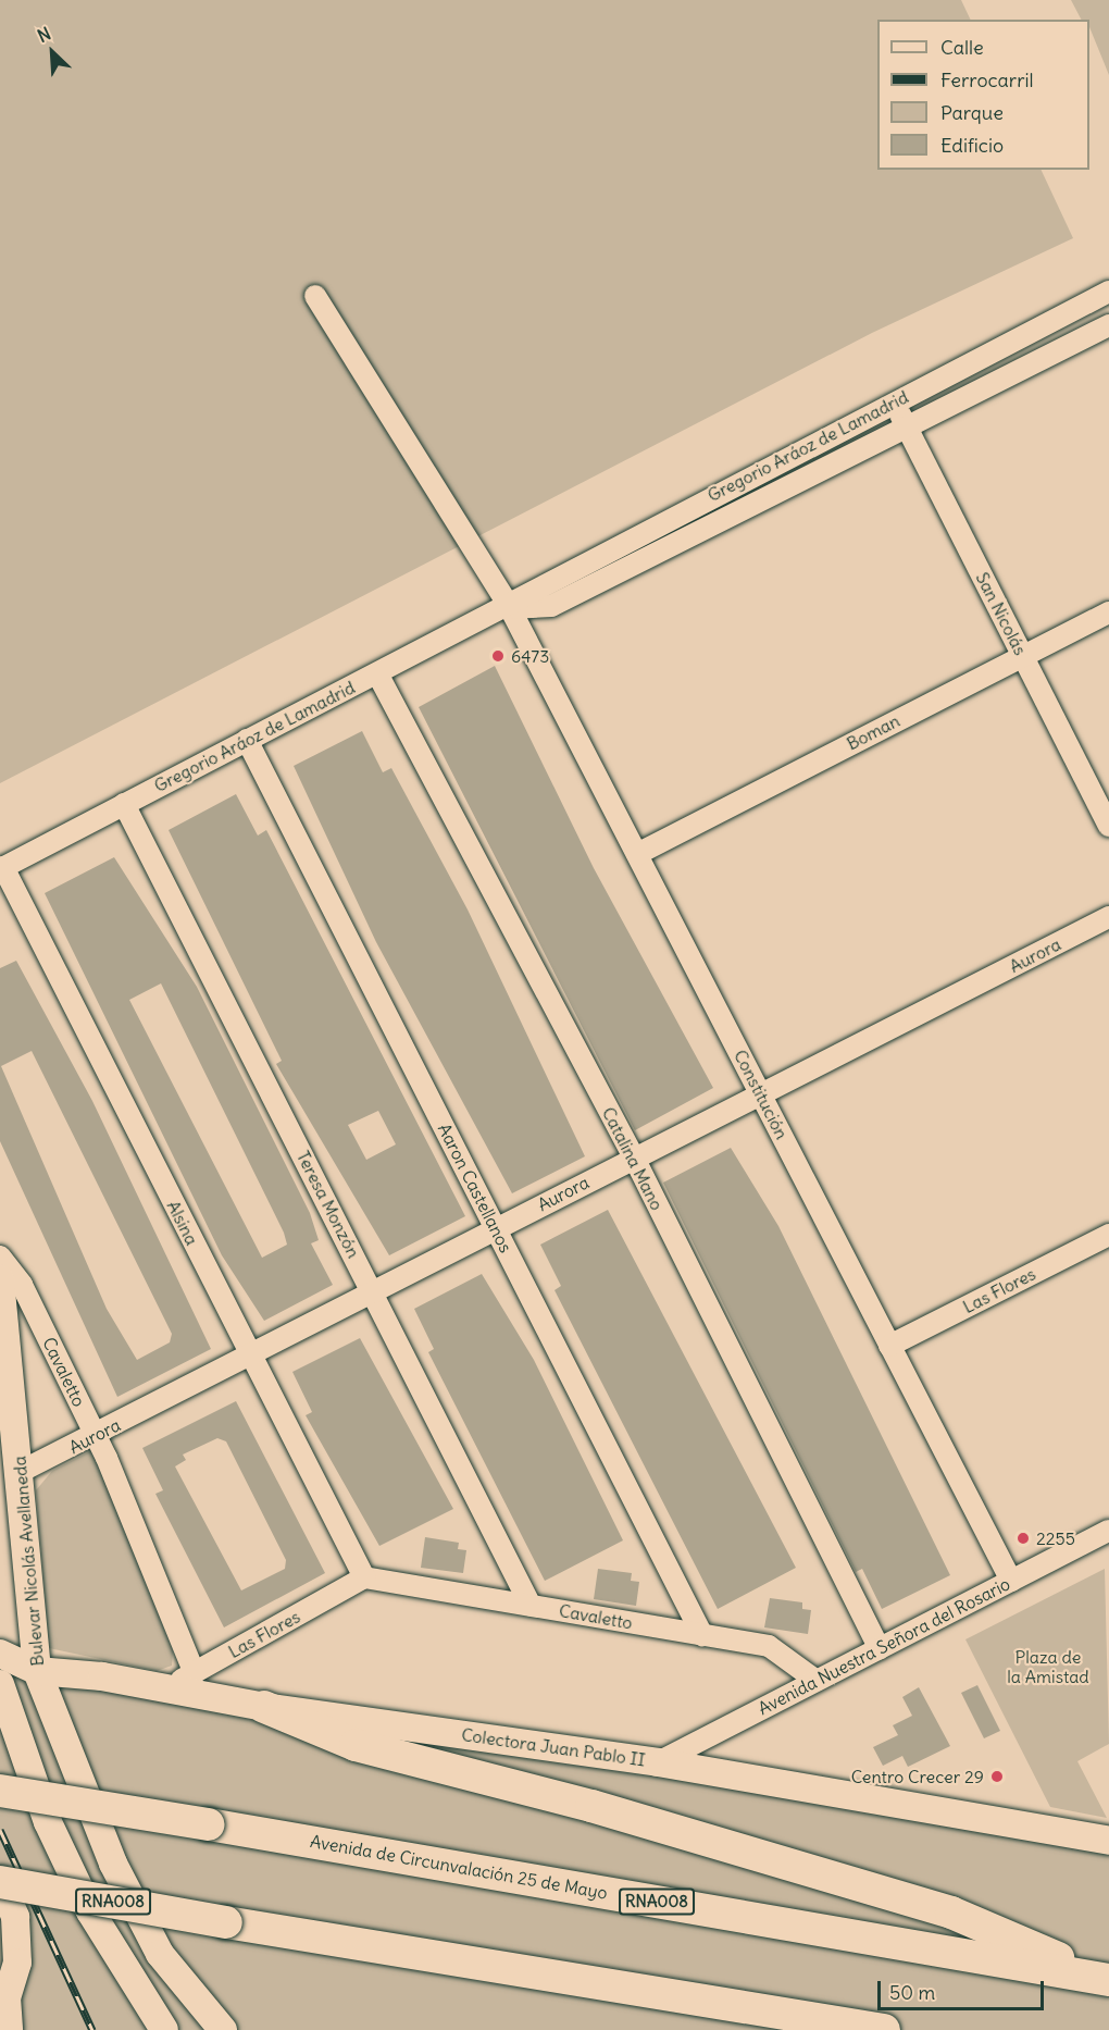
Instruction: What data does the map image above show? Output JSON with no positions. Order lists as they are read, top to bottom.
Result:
{
  "streets": {
    "highway": ["Avenida de Circunvalación 25 de Mayo", "RNA008"],
    "main road": ["Bulevar Nicolás Avellaneda", "Colectora Juan Pablo II"],
    "street": [
      "Gregorio Aráoz de Lamadrid",
      "San Nicolás",
      "Boman",
      "Aurora",
      "Constitución",
      "Catalina Mano",
      "Aaron Castellanos",
      "Teresa Monzón",
      "Alsina",
      "Las Flores",
      "Cavaletto",
      "Avenida Nuestra Señora del Rosario"
    ]
  },
  "crossings": [
    ["Gregorio Aráoz de Lamadrid", "San Nicolás"],
    ["Gregorio Aráoz de Lamadrid", "Constitución"],
    ["Gregorio Aráoz de Lamadrid", "Catalina Mano"],
    ["Gregorio Aráoz de Lamadrid", "Aaron Castellanos"],
    ["Gregorio Aráoz de Lamadrid", "Teresa Monzón"],
    ["Gregorio Aráoz de Lamadrid", "Alsina"],
    ["San Nicolás", "Boman"],
    ["Boman", "Constitución"],
    ["Aurora", "Constitución"],
    ["Aurora", "Catalina Mano"],
    ["Aurora", "Aaron Castellanos"],
    ["Aurora", "Teresa Monzón"],
    ["Aurora", "Alsina"],
    ["Aurora", "Cavaletto"],
    ["Aurora", "Bulevar Nicolás Avellaneda"],
    ["Constitución", "Las Flores"],
    ["Constitución", "Avenida Nuestra Señora del Rosario"],
    ["Catalina Mano", "Avenida Nuestra Señora del Rosario"],
    ["Aaron Castellanos", "Cavaletto"],
    ["Teresa Monzón", "Cavaletto"],
    ["Alsina", "Las Flores"],
    ["Alsina", "Cavaletto"],
    ["Las Flores", "Cavaletto"],
    ["Las Flores", "Colectora Juan Pablo II"],
    ["Cavaletto", "Avenida Nuestra Señora del Rosario"],
    ["Bulevar Nicolás Avellaneda", "Colectora Juan Pablo II"],
    ["Avenida Nuestra Señora del Rosario", "Colectora Juan Pablo II"]
  ],
  "parks": ["Plaza de la Amistad"],
  "places": ["6473", "2255", "Centro Crecer 29"],
  "legend": [
    "Calle",
    "Ferrocarril",
    "Parque",
    "Edificio"
  ],
  "scale_bar": "50 m",
  "north": "top left"
}
